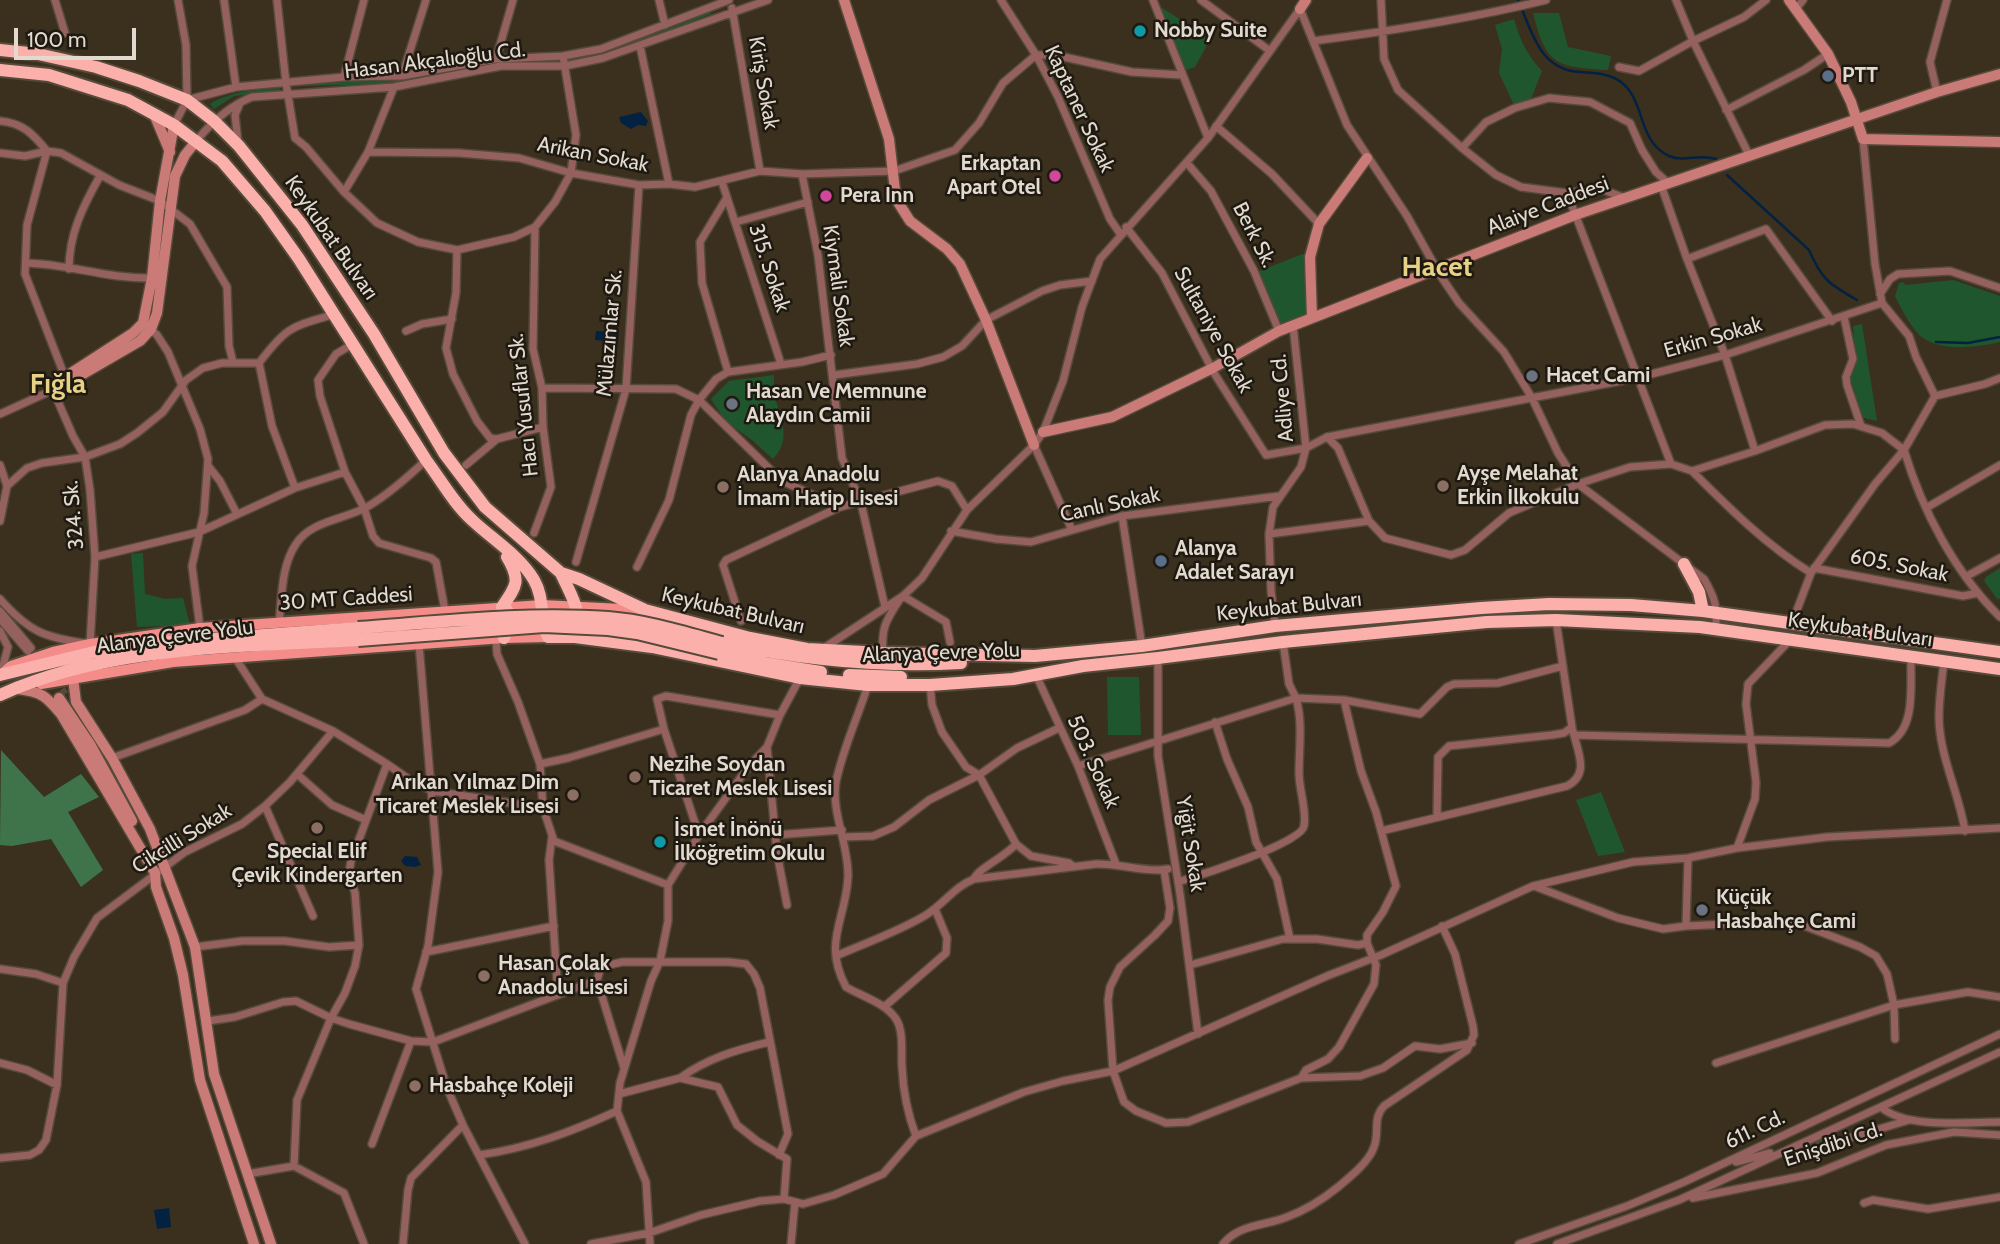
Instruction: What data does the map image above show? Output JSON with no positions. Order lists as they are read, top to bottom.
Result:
{
  "streets": {
    "highway": ["Keykubat Bulvarı", "Alanya Çevre Yolu"],
    "main road": ["30 MT Caddesi"],
    "street": [
      "Hasan Akçalıoğlu Cd.",
      "Kiriş Sokak",
      "Kaptaner Sokak",
      "Arikan Sokak",
      "Alaiye Caddesi",
      "Berk Sk.",
      "315. Sokak",
      "Kiymali Sokak",
      "Sultaniye Sokak",
      "Mülazımlar Sk.",
      "Erkin Sokak",
      "Adliye Cd.",
      "Hacı Yusuflar Sk.",
      "Canlı Sokak",
      "324. Sk.",
      "605. Sokak",
      "503. Sokak",
      "Cikcilli Sokak",
      "Yiğit Sokak",
      "611. Cd.",
      "Enişdibi Cd."
    ]
  },
  "crossings": [
    ["Hasan Akçalıoğlu Cd.", "Kiriş Sokak"],
    ["Hasan Akçalıoğlu Cd.", "Keykubat Bulvarı"],
    ["Kiriş Sokak", "Arikan Sokak"],
    ["Kaptaner Sokak", "Arikan Sokak"],
    ["Arikan Sokak", "315. Sokak"],
    ["Arikan Sokak", "Kiymali Sokak"],
    ["Arikan Sokak", "Mülazımlar Sk."],
    ["Alaiye Caddesi", "Berk Sk."],
    ["Alaiye Caddesi", "Sultaniye Sokak"],
    ["Alaiye Caddesi", "Adliye Cd."],
    ["Keykubat Bulvarı", "Adliye Cd."],
    ["Keykubat Bulvarı", "30 MT Caddesi"],
    ["Keykubat Bulvarı", "Alanya Çevre Yolu"],
    ["Keykubat Bulvarı", "Yiğit Sokak"],
    ["Sultaniye Sokak", "Erkin Sokak"],
    ["Sultaniye Sokak", "Adliye Cd."],
    ["Erkin Sokak", "Adliye Cd."],
    ["Adliye Cd.", "Canlı Sokak"],
    ["324. Sk.", "30 MT Caddesi"],
    ["30 MT Caddesi", "Alanya Çevre Yolu"],
    ["611. Cd.", "Enişdibi Cd."]
  ],
  "districts": ["Hacet", "Fığla"],
  "places": [
    "Nobby Suite",
    "PTT",
    "Erkaptan Apart Otel",
    "Pera Inn",
    "Hacet Cami",
    "Hasan Ve Memnune Alaydın Camii",
    "Ayşe Melahat Erkin İlkokulu",
    "Alanya Anadolu İmam Hatip Lisesi",
    "Alanya Adalet Sarayı",
    "Nezihe Soydan Ticaret Meslek Lisesi",
    "Arıkan Yılmaz Dim Ticaret Meslek Lisesi",
    "Special Elif Çevik Kindergarten",
    "İsmet İnönü İlköğretim Okulu",
    "Küçük Hasbahçe Cami",
    "Hasan Çolak Anadolu Lisesi",
    "Hasbahçe Koleji"
  ],
  "scale_bar": "100 m"
}
